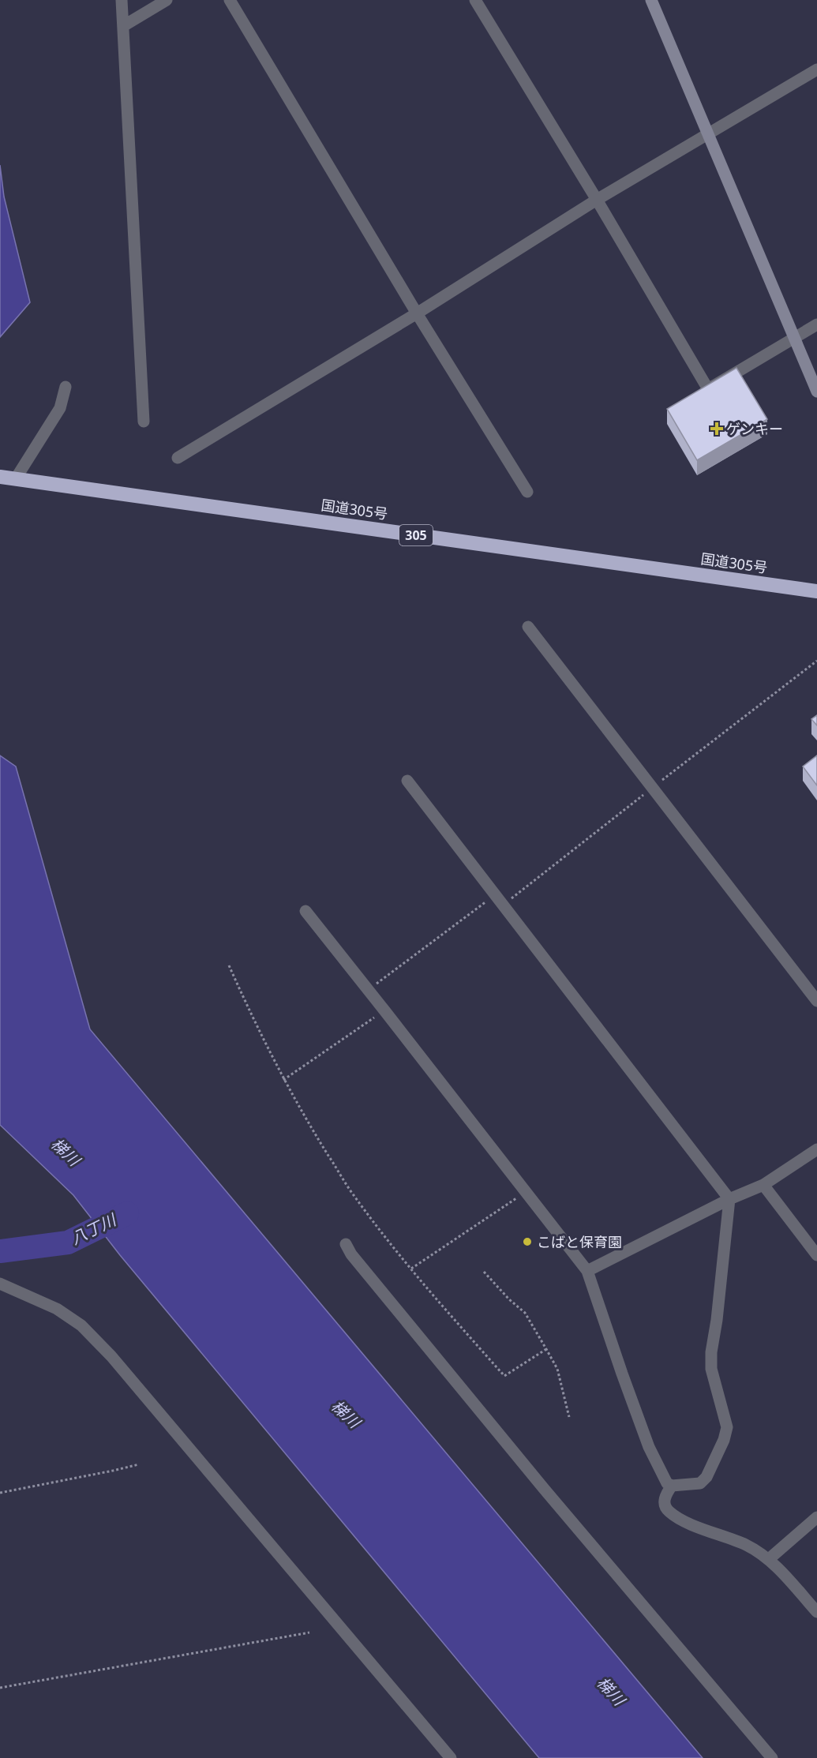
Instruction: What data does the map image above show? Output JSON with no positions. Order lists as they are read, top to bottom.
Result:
{
  "streets": {
    "highway": ["国道305号", "305"]
  },
  "water": ["梯川", "八丁川"],
  "places": {
    "health": ["ゲンキー"],
    "other": ["こばと保育園"]
  }
}
